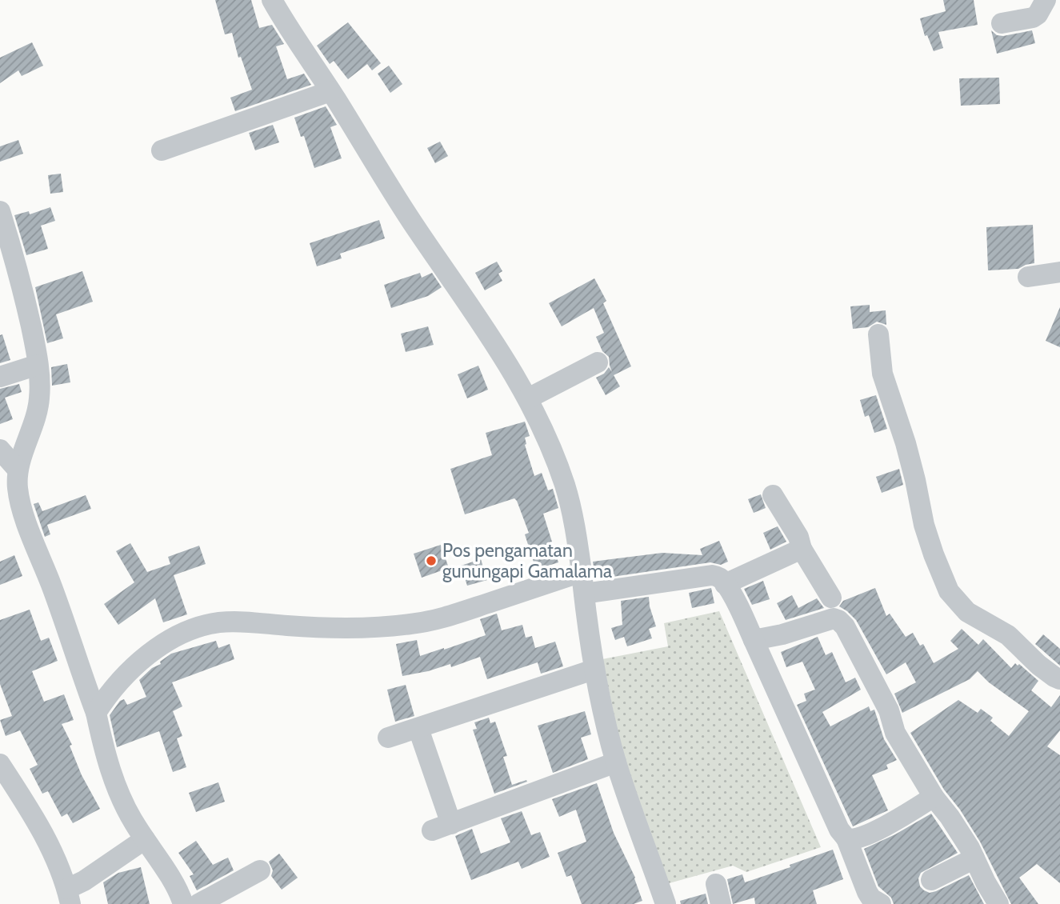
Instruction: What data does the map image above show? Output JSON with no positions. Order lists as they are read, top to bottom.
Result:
{
  "places": ["Pos pengamatan gunungapi Gamalama"]
}
